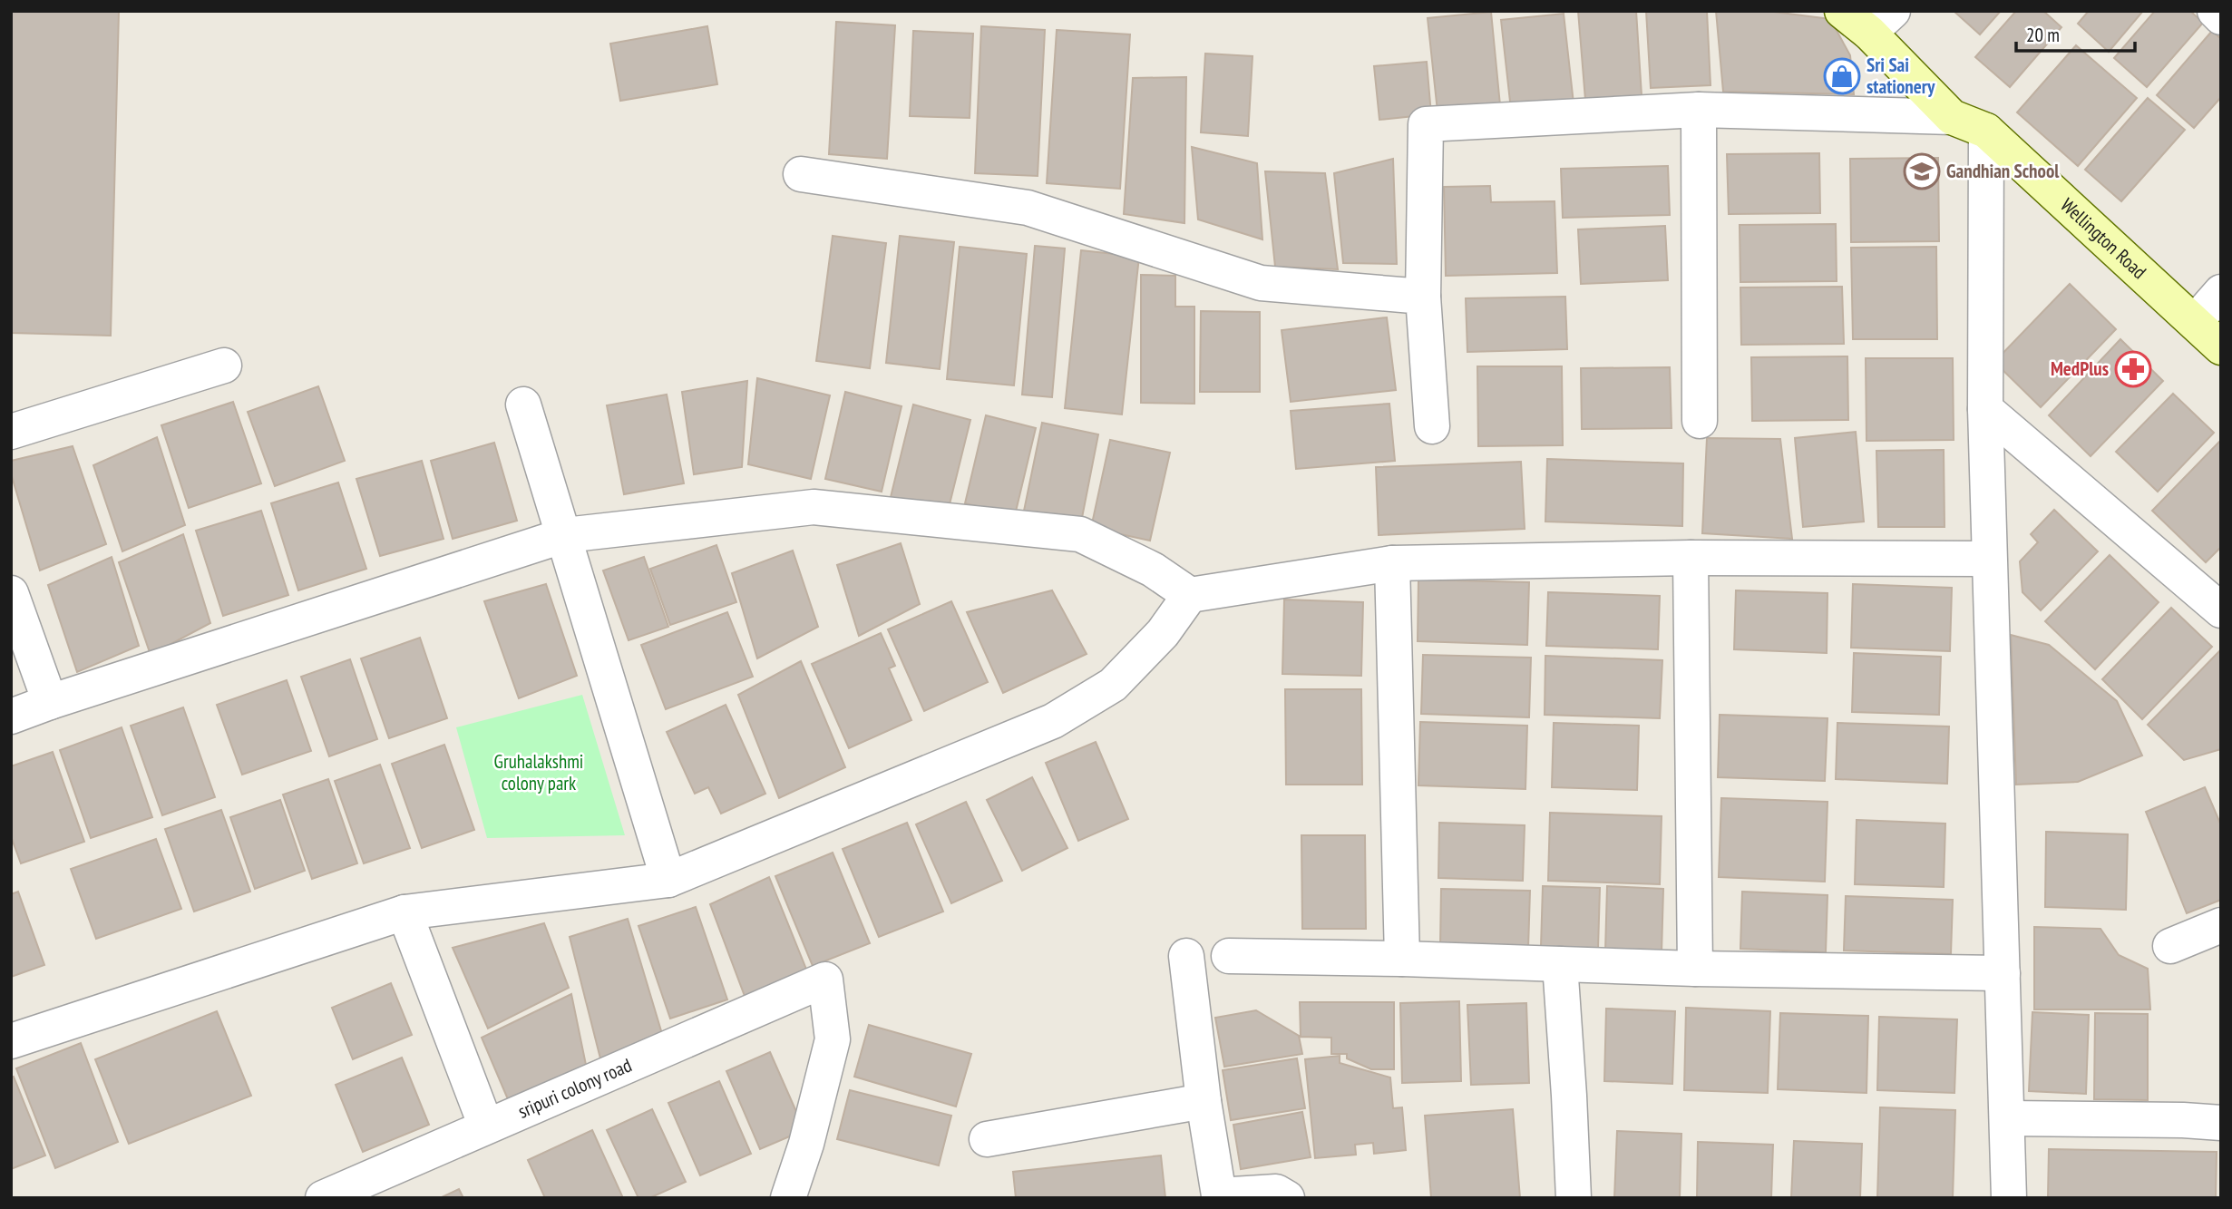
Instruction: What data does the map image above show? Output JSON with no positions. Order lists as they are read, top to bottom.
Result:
{
  "streets": {
    "main road": ["Wellington Road"],
    "street": ["sripuri colony road"]
  },
  "parks": ["Gruhalakshmi colony park"],
  "places": {
    "shop": ["Sri Sai stationery"],
    "school or university": ["Gandhian School"],
    "pharmacy": ["MedPlus"]
  },
  "scale_bar": "20 m"
}
